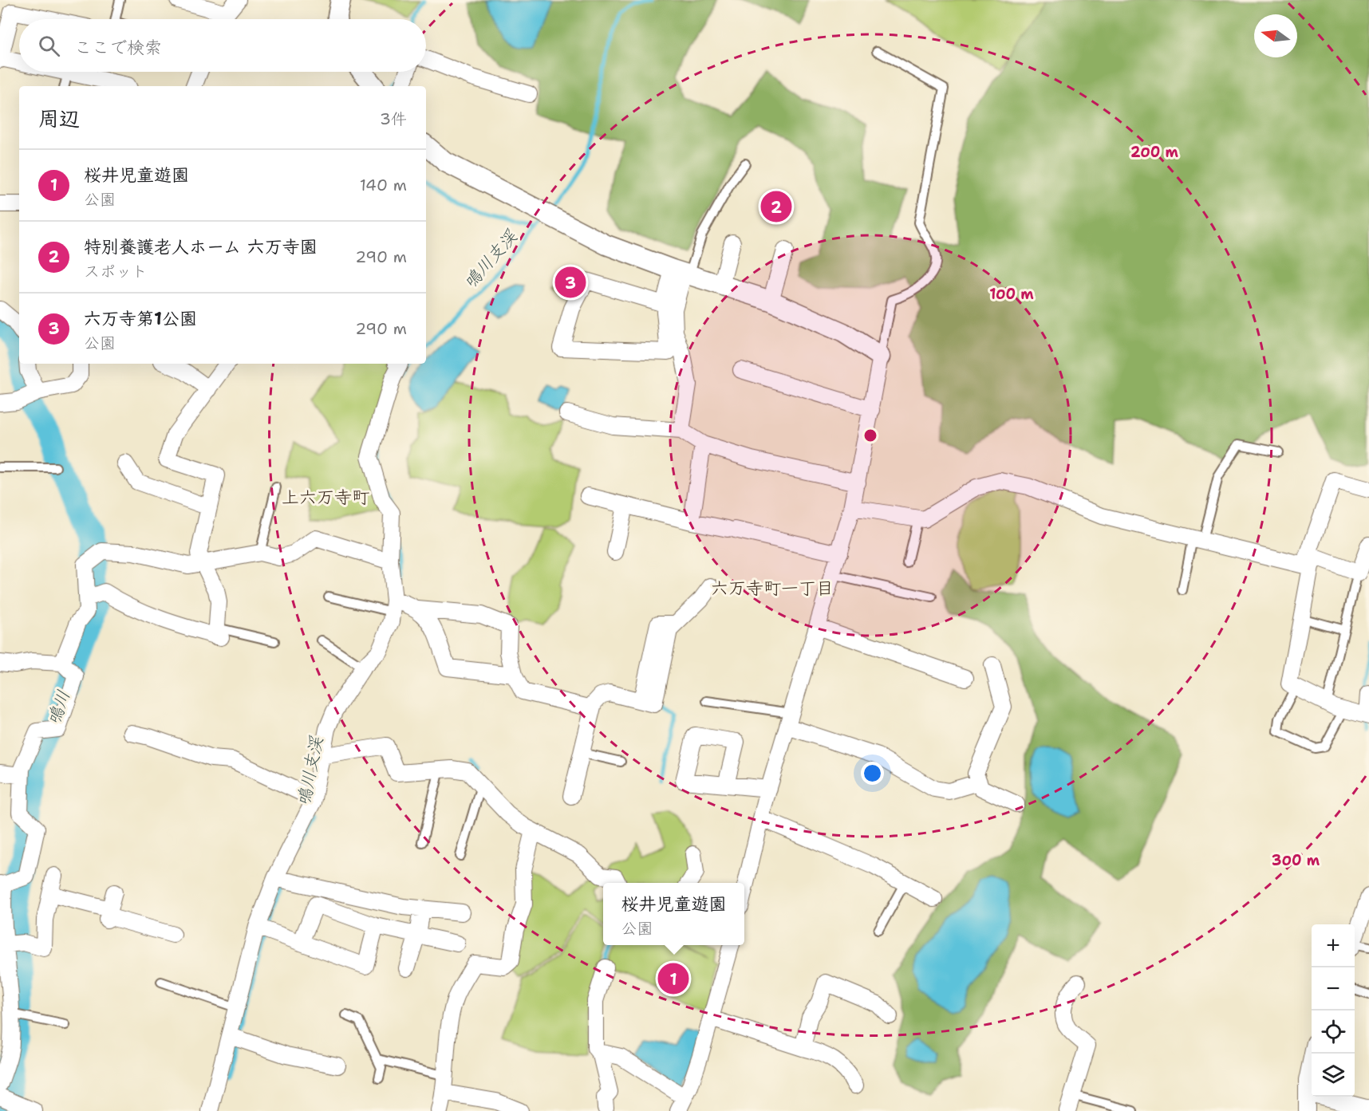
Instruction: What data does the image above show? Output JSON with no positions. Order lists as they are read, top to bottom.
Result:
{
  "districts": ["上六万寺町", "六万寺町一丁目"],
  "water": ["鳴川支渓", "鳴川"],
  "north": "left",
  "page": {
    "search": "ここで検索",
    "heading": ["周辺", "3件"],
    "list": [
      {
        "mark": "1",
        "name": "桜井児童遊園",
        "note": "公園",
        "value": "140 m"
      },
      {
        "mark": "2",
        "name": "特別養護老人ホーム 六万寺園",
        "note": "スポット",
        "value": "290 m"
      },
      {
        "mark": "3",
        "name": "六万寺第1公園",
        "note": "公園",
        "value": "290 m"
      }
    ],
    "pins": ["2", "3", "1"],
    "popup": ["桜井児童遊園", "公園"],
    "map_buttons": ["+", "−"]
  },
  "rings": ["200 m", "100 m", "300 m"]
}
